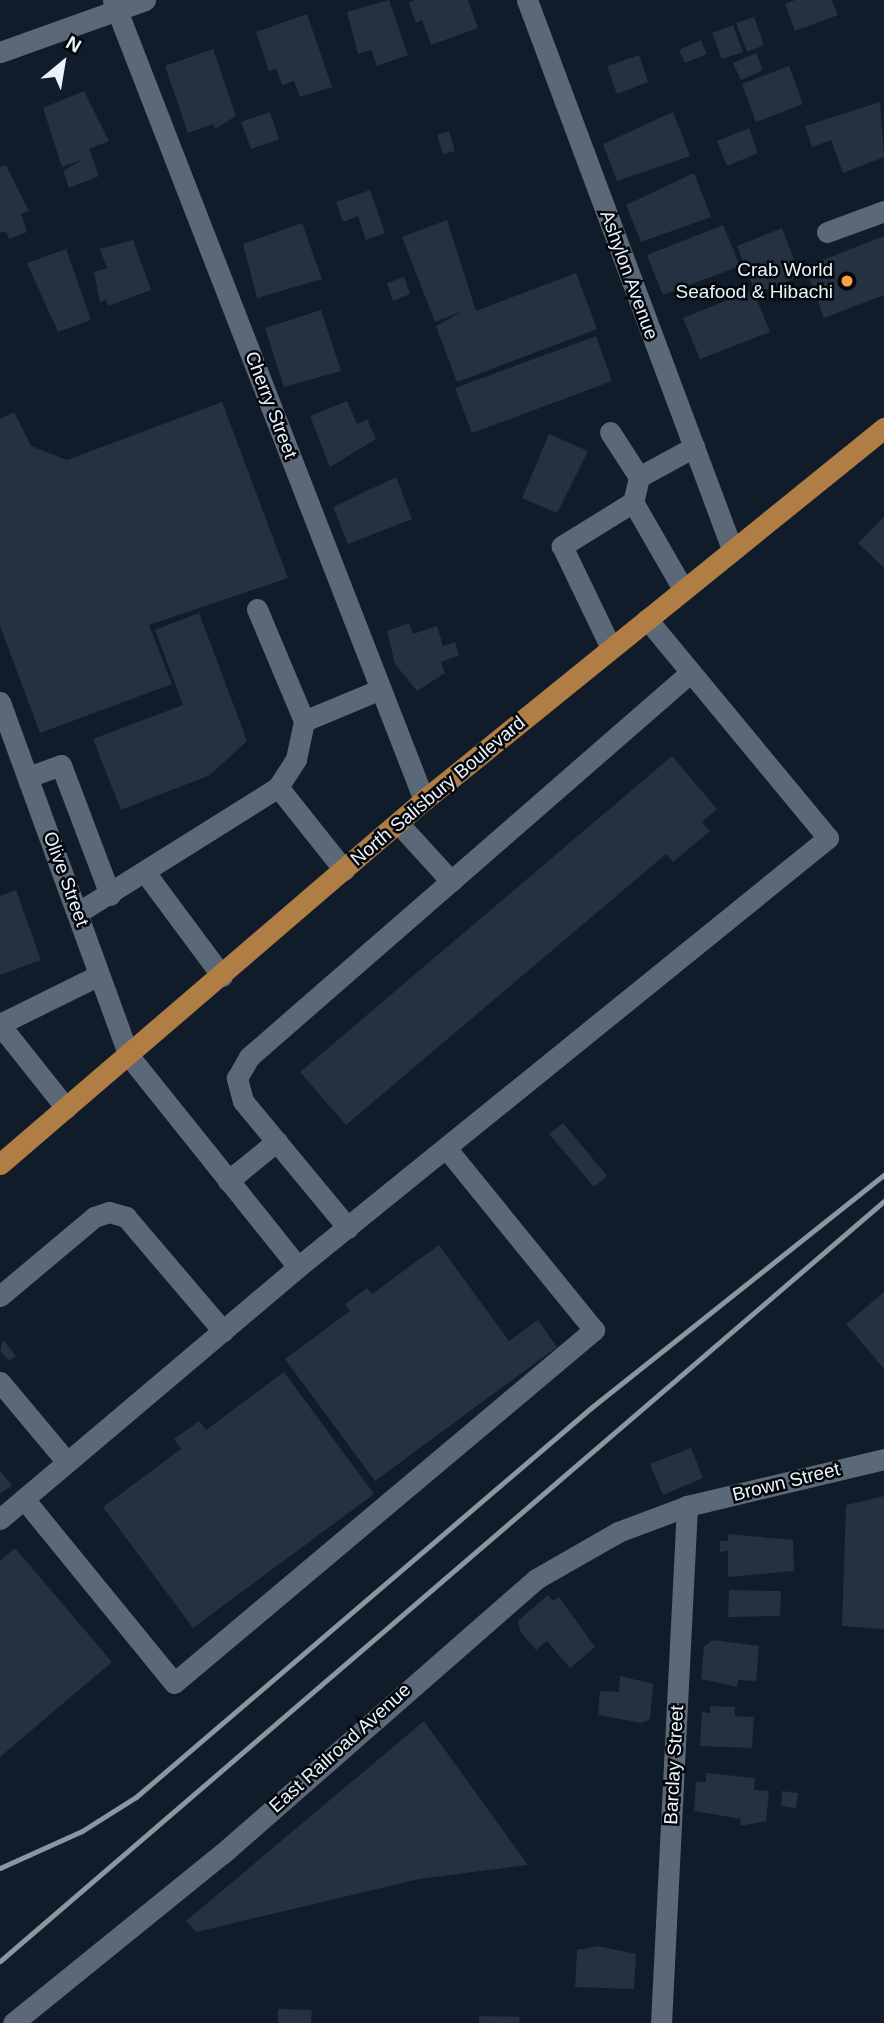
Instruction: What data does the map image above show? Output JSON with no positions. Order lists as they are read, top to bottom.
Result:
{
  "streets": {
    "main road": ["North Salisbury Boulevard"],
    "street": [
      "Ashylon Avenue",
      "Cherry Street",
      "Olive Street",
      "Brown Street",
      "East Railroad Avenue",
      "Barclay Street"
    ]
  },
  "crossings": [
    ["Ashylon Avenue", "North Salisbury Boulevard"],
    ["Cherry Street", "North Salisbury Boulevard"],
    ["North Salisbury Boulevard", "Olive Street"],
    ["Brown Street", "East Railroad Avenue"],
    ["Brown Street", "Barclay Street"],
    ["East Railroad Avenue", "Barclay Street"]
  ],
  "places": ["Crab World Seafood & Hibachi"],
  "north": "top right"
}
